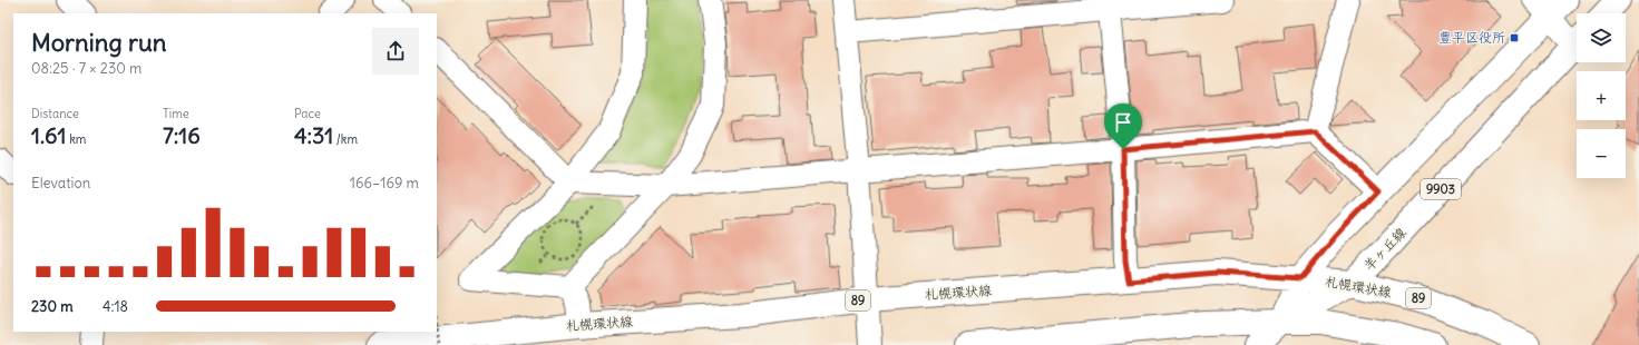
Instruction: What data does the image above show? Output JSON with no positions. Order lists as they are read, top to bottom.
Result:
{
  "streets": {
    "main road": [
      "9903",
      "羊ヶ丘線",
      "札幌環状線",
      "89"
    ]
  },
  "crossings": [
    ["羊ヶ丘線", "札幌環状線"]
  ],
  "places": {
    "transit": ["豊平区役所"]
  },
  "page": {
    "map_buttons": ["+", "−"],
    "heading": ["Morning run", "08:25 · 7 × 230 m"],
    "stats": [
      ["Distance", "1.61 km"],
      ["Time", "7:16"],
      ["Pace", "4:31 /km"]
    ],
    "chart": ["Elevation", "166–169 m"],
    "list": [
      {
        "name": "230 m",
        "note": "4:18"
      }
    ]
  }
}
